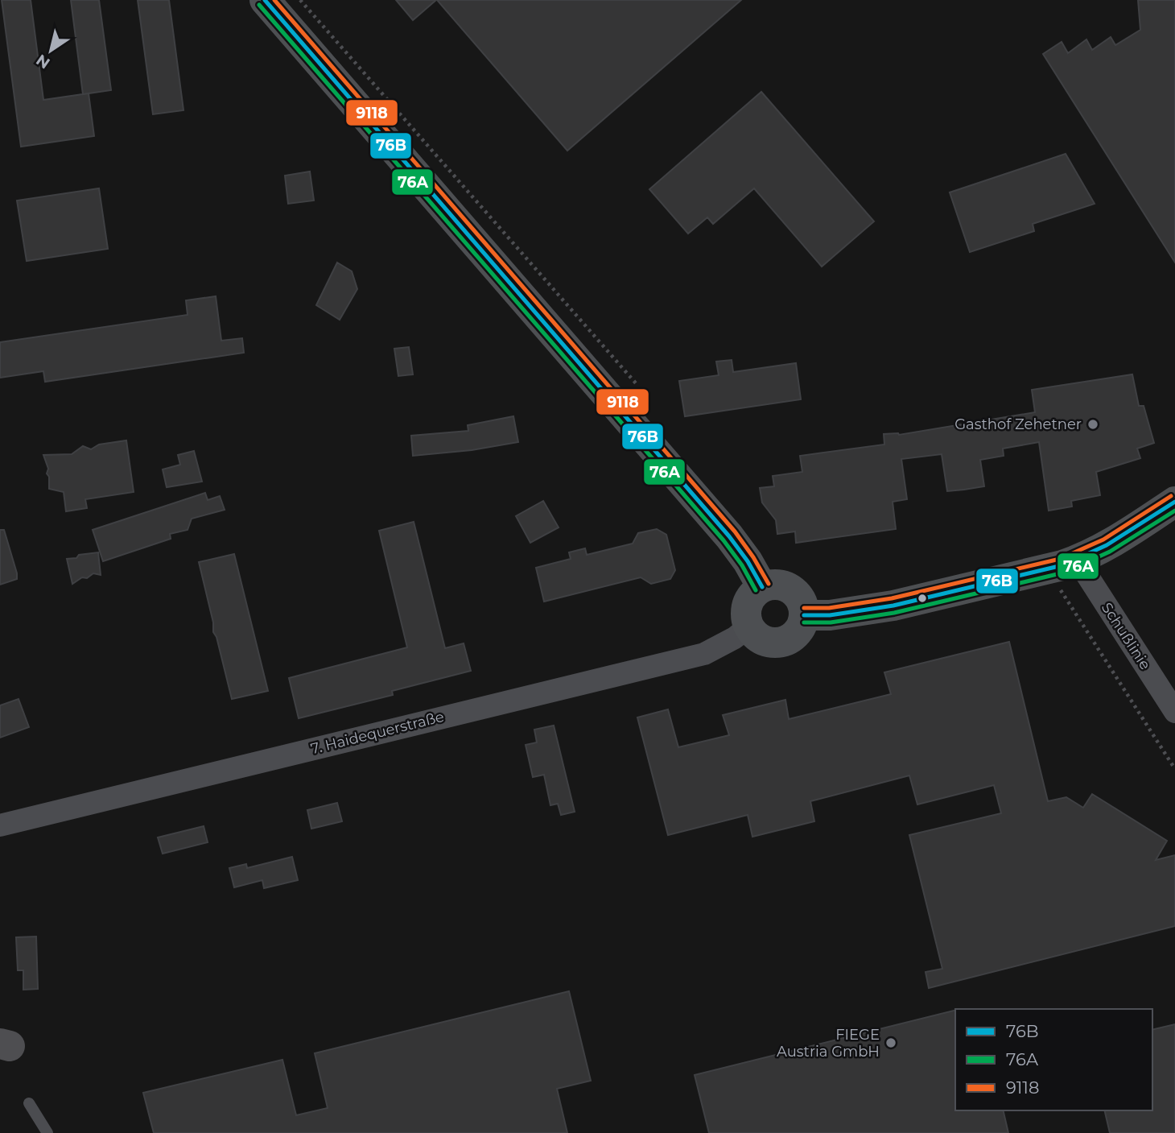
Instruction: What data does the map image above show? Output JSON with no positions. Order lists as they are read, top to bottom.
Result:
{
  "streets": {
    "street": ["Schußlinie", "7. Haidequerstraße"]
  },
  "places": ["Gasthof Zehetner", "FIEGE Austria GmbH"],
  "lines": ["transit line 76B", "transit line 9118", "transit line 76A"],
  "legend": ["76B", "76A", "9118"],
  "north": "bottom left"
}
